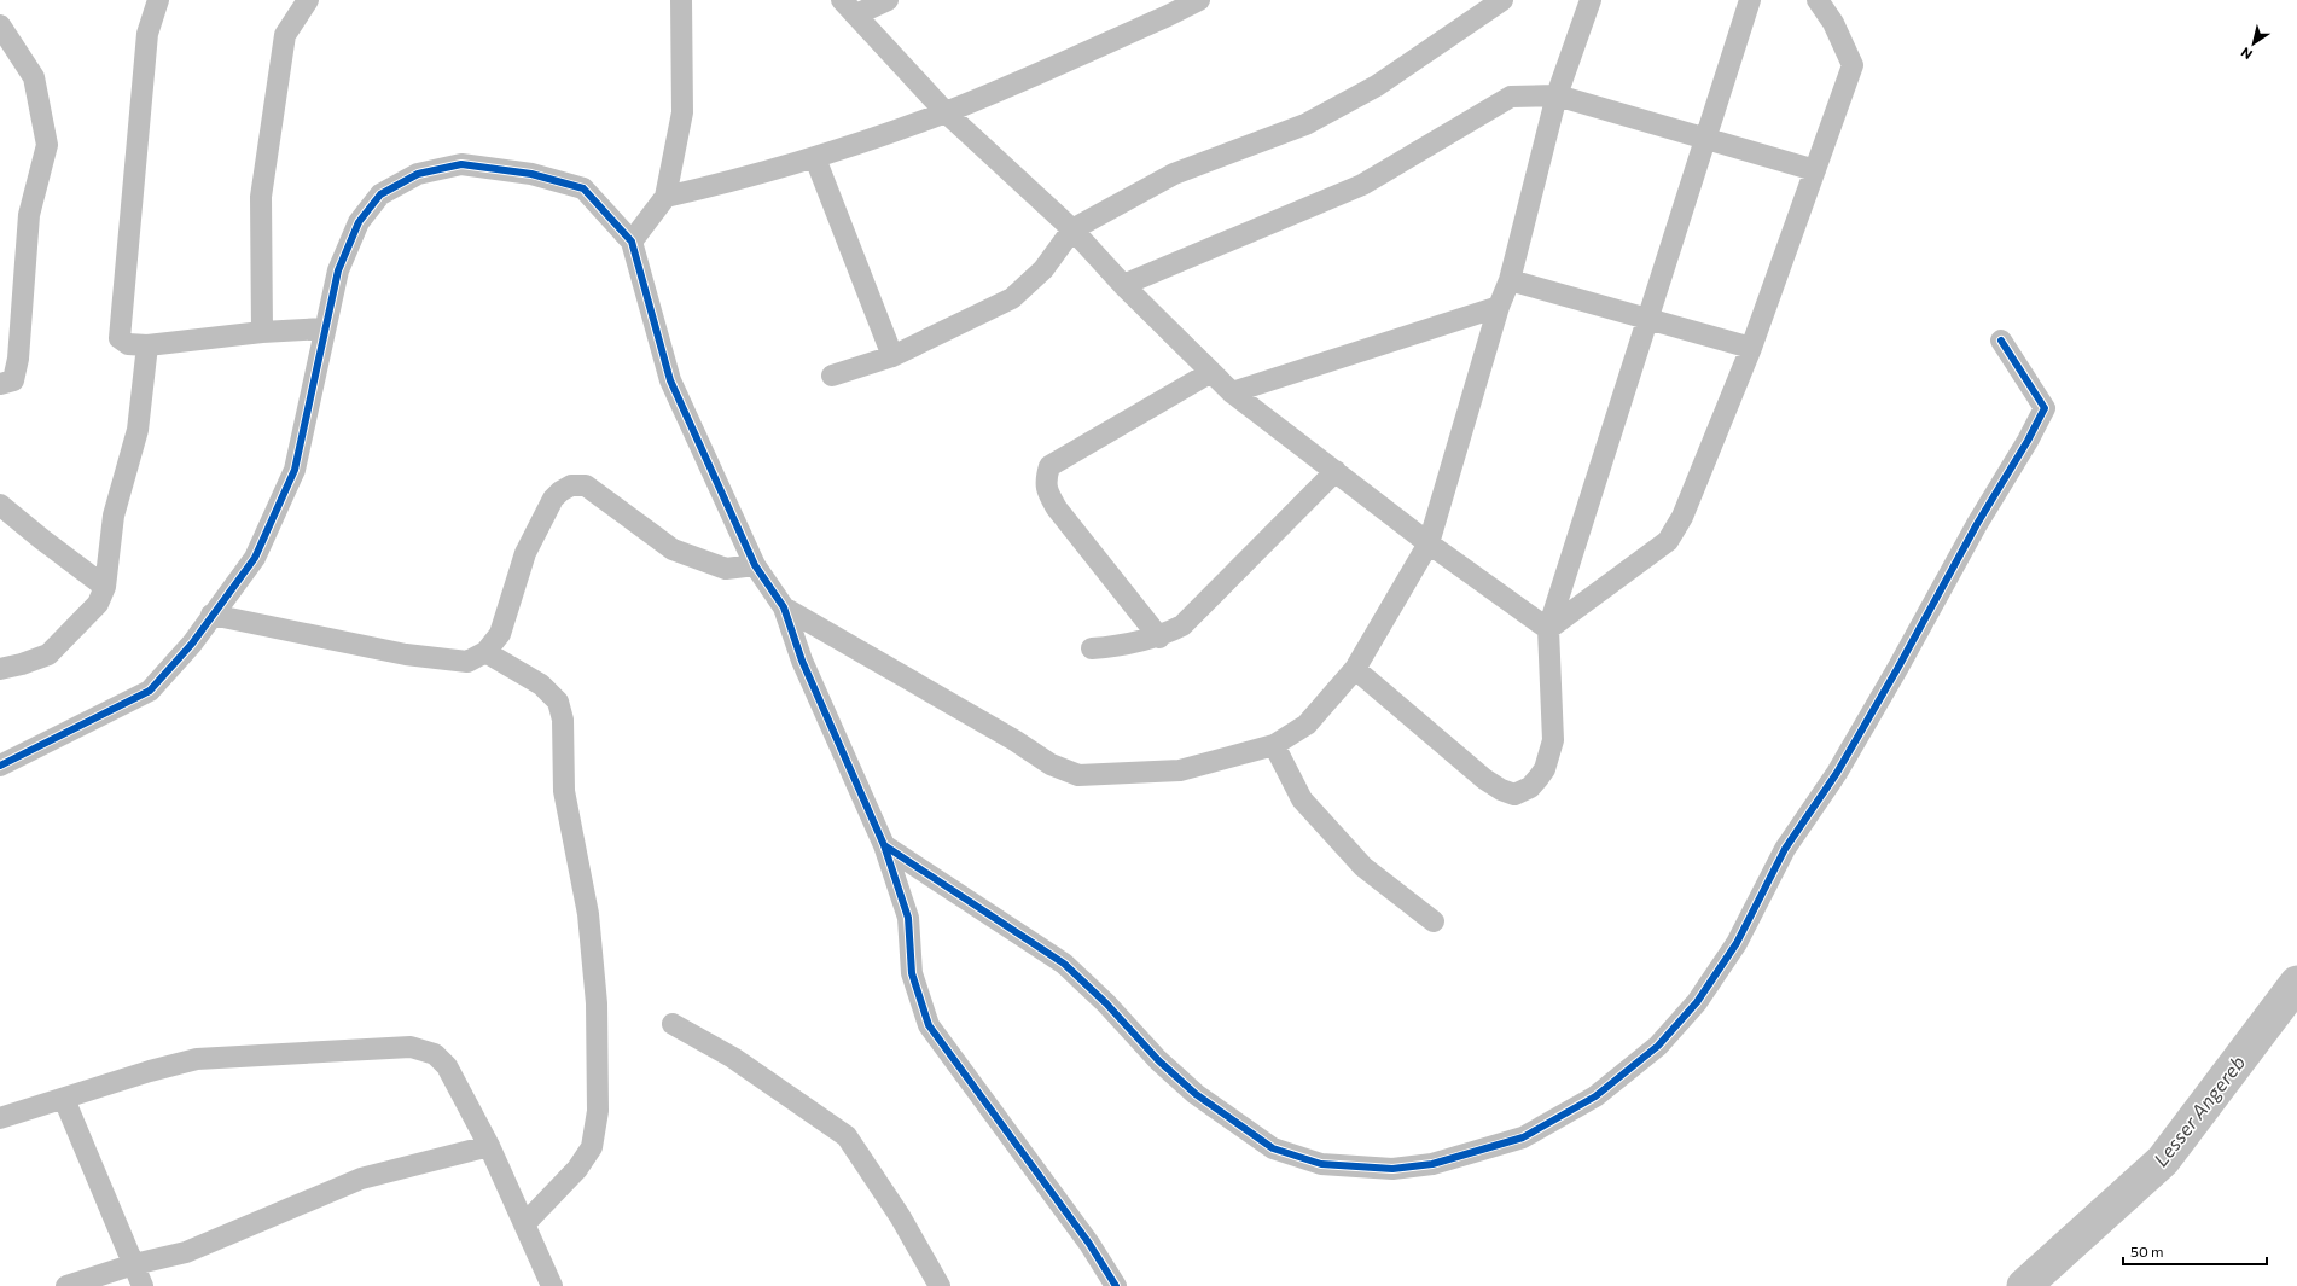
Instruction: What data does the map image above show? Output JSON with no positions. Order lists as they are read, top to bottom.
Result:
{
  "water": ["Lesser Angereb"],
  "scale_bar": "50 m",
  "north": "bottom left"
}
